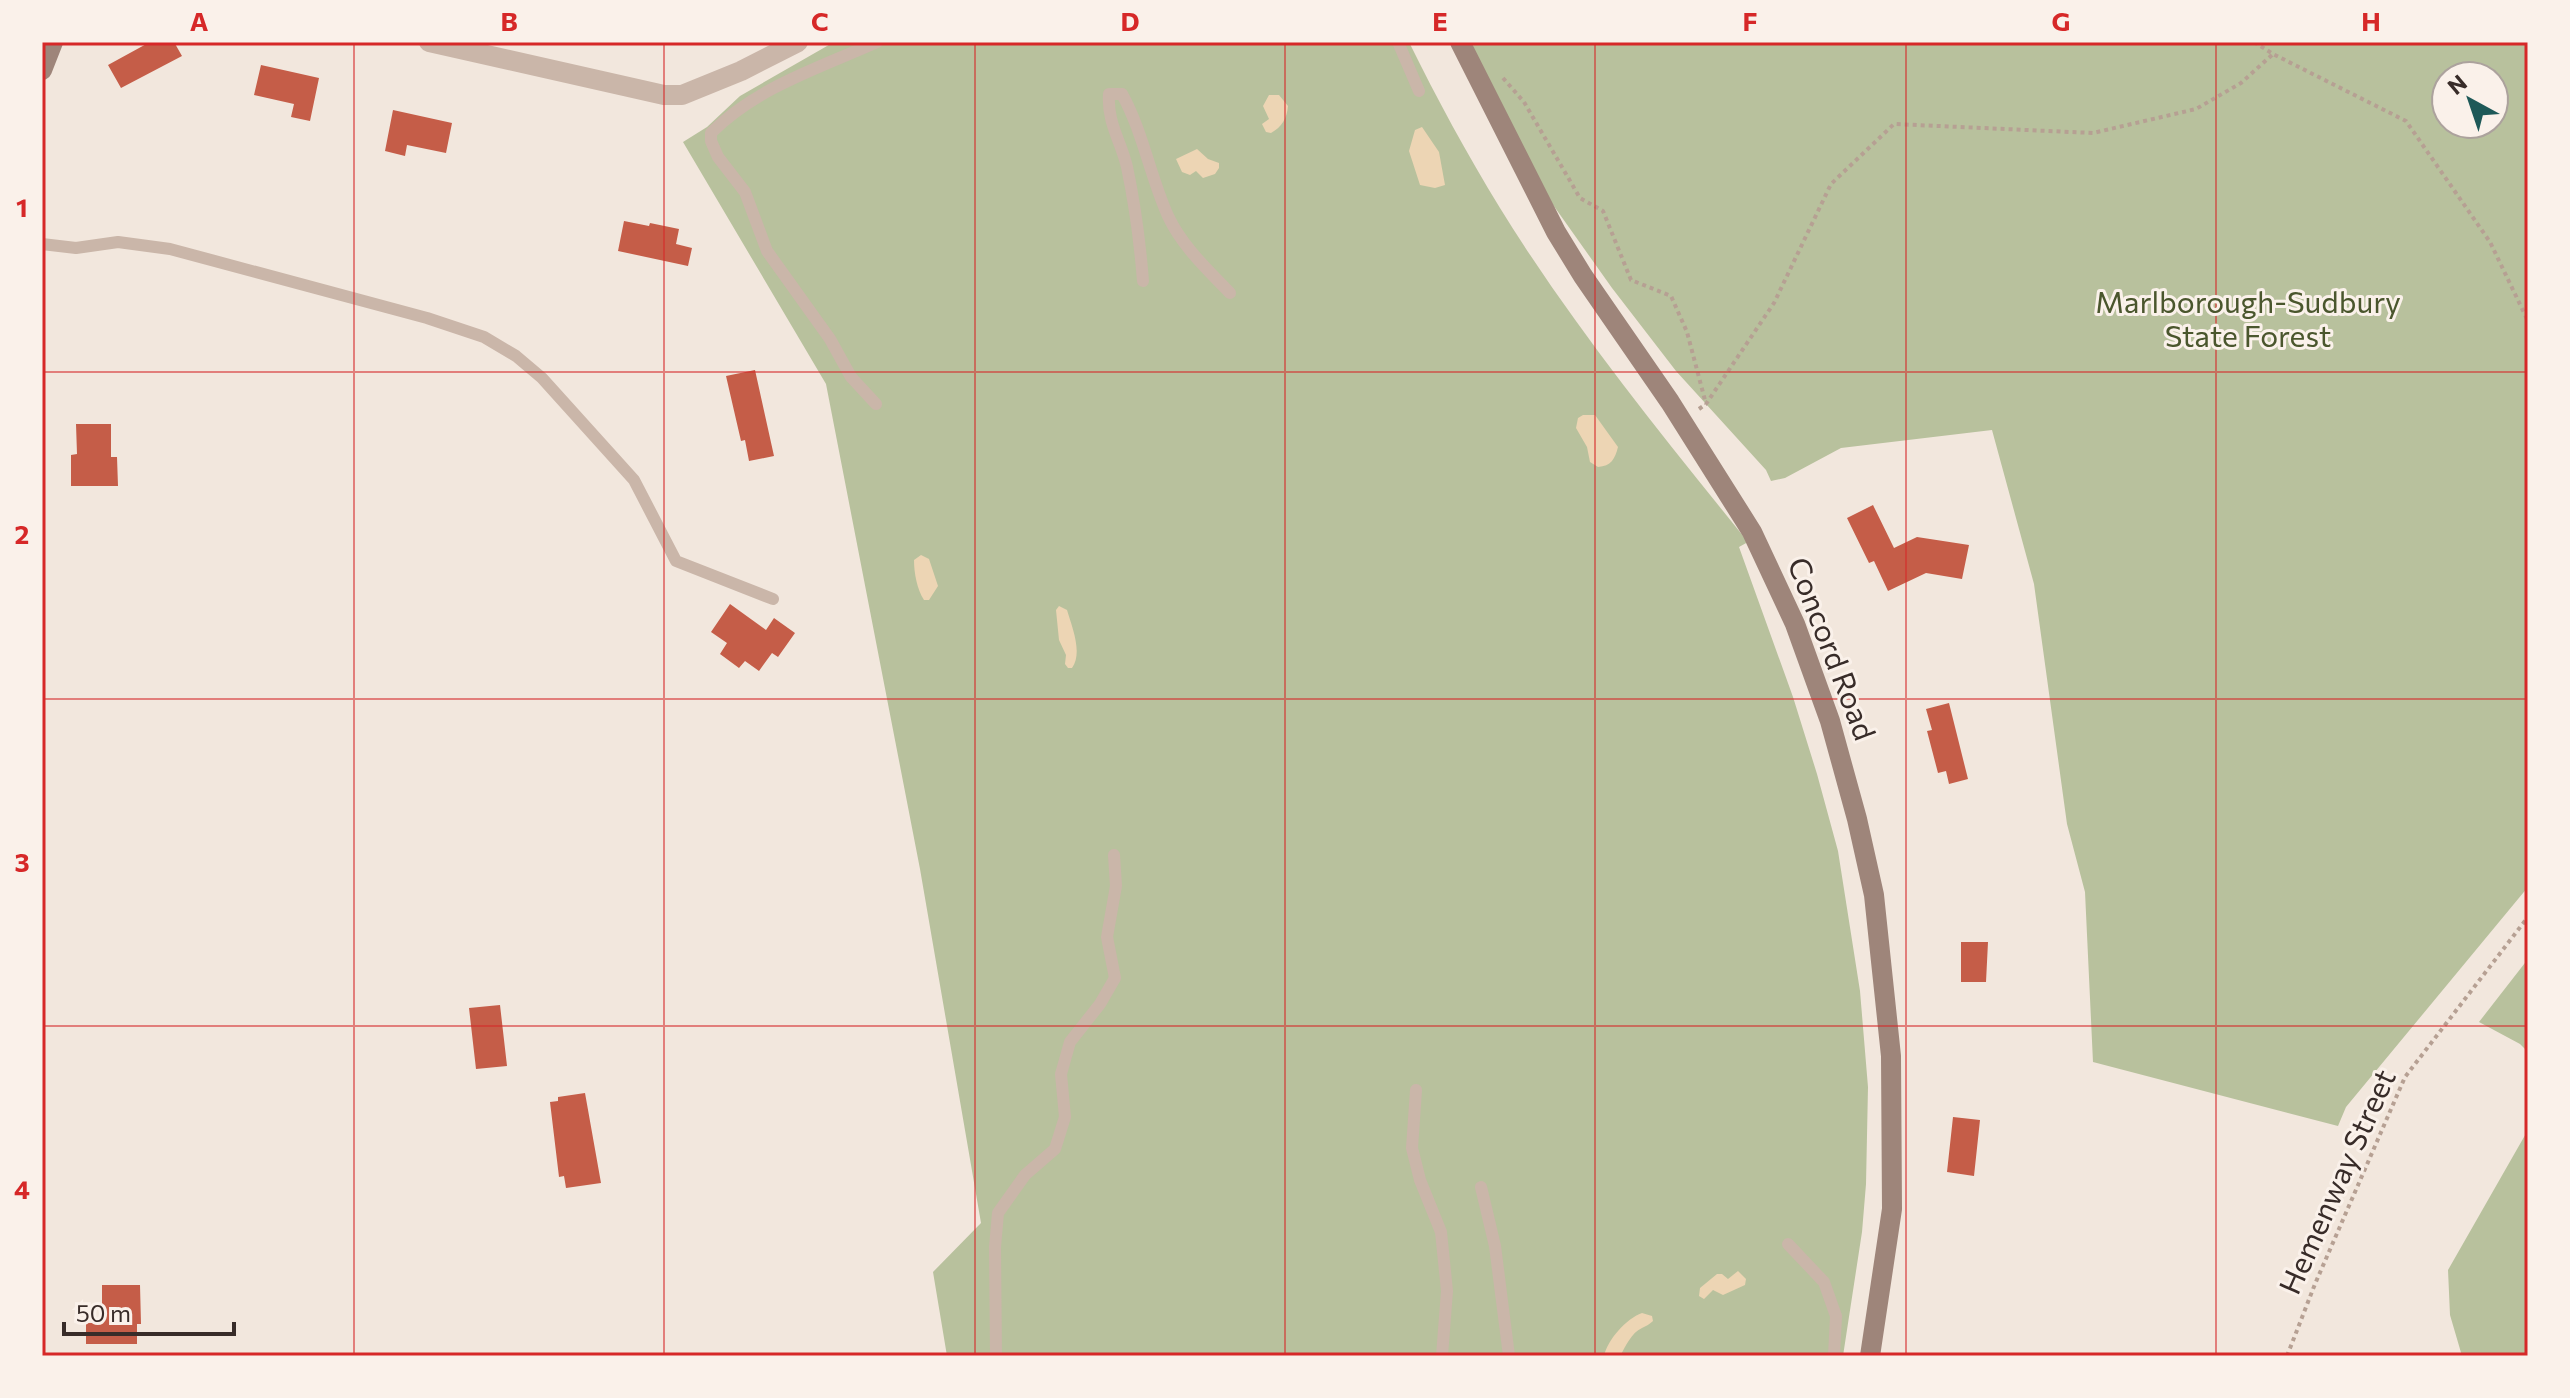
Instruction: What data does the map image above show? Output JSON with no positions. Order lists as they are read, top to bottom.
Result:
{
  "streets": {
    "street": ["Concord Road"],
    "path": ["Hemenway Street"]
  },
  "parks": ["Marlborough-Sudbury State Forest"],
  "scale_bar": "50 m",
  "north": "top left",
  "grid": {
    "columns": [
      "A",
      "B",
      "C",
      "D",
      "E",
      "F",
      "G",
      "H"
    ],
    "rows": [
      "1",
      "2",
      "3",
      "4"
    ]
  }
}
